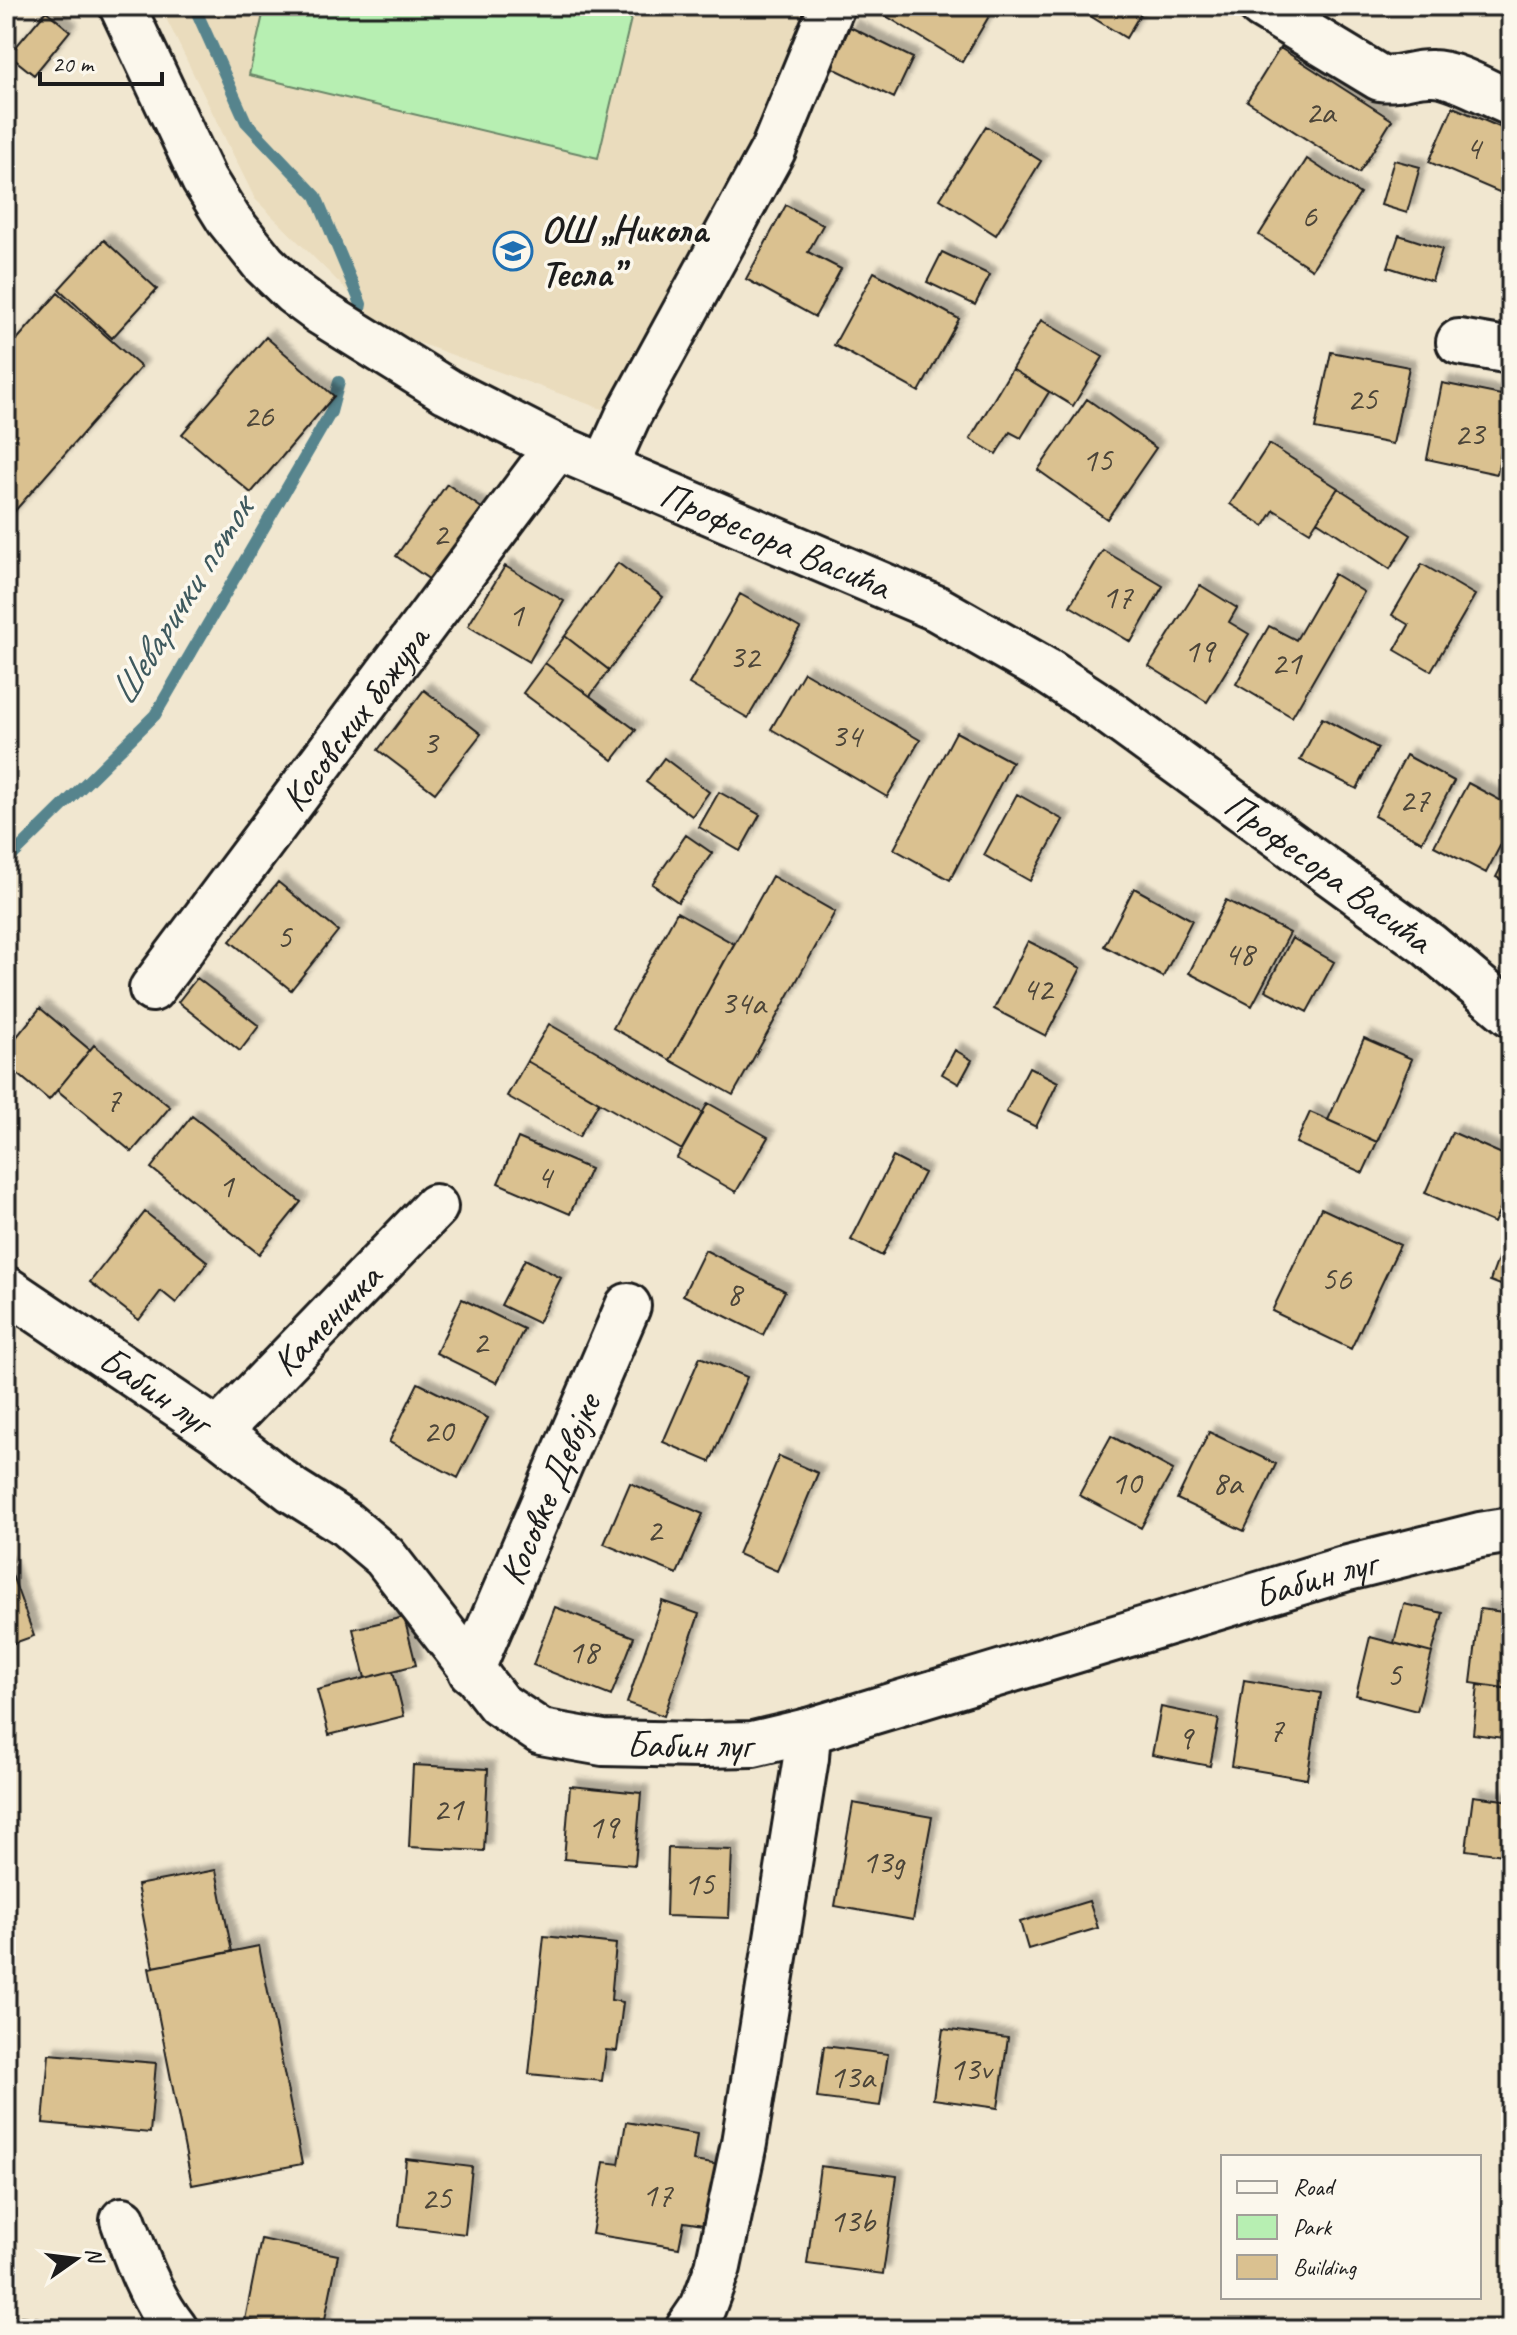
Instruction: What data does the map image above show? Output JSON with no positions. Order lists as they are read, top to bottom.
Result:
{
  "streets": {
    "street": [
      "Професора Васића",
      "Косовских божура",
      "Каменичка",
      "Бабин луг",
      "Косовке Девојке"
    ]
  },
  "crossings": [
    ["Професора Васића", "Косовских божура"],
    ["Каменичка", "Бабин луг"],
    ["Бабин луг", "Косовке Девојке"]
  ],
  "water": ["Шеварички поток"],
  "places": {
    "school or university": ["ОШ „Никола Тесла”"]
  },
  "house_numbers": [
    "2a",
    "4",
    "6",
    "25",
    "26",
    "23",
    "15",
    "2",
    "17",
    "1",
    "19",
    "32",
    "21",
    "34",
    "3",
    "27",
    "5",
    "48",
    "42",
    "34a",
    "7",
    "4",
    "1",
    "56",
    "8",
    "2",
    "20",
    "10",
    "8a",
    "2",
    "18",
    "5",
    "7",
    "9",
    "21",
    "19",
    "13g",
    "15",
    "13v",
    "13a",
    "17",
    "25",
    "13b"
  ],
  "legend": ["Road", "Park", "Building"],
  "scale_bar": "20 m",
  "north": "right"
}
